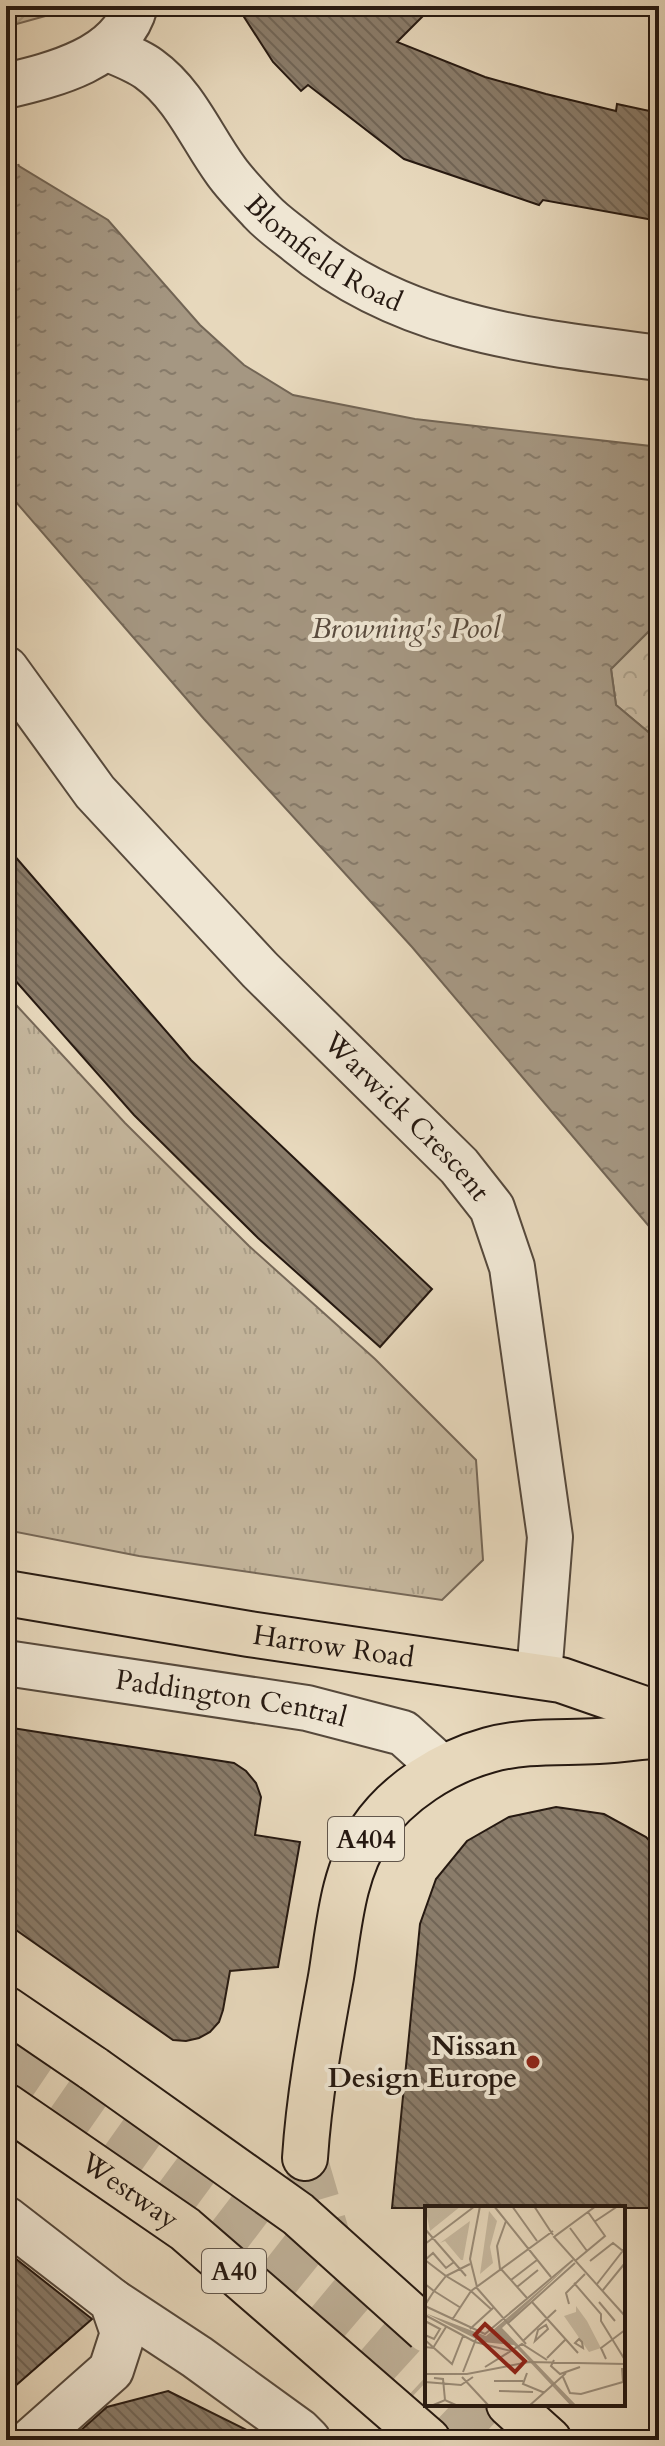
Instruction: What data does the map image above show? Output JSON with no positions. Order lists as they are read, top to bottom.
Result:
{
  "streets": {
    "main road": [
      "Harrow Road",
      "A404",
      "Westway",
      "A40"
    ],
    "street": ["Blomfield Road", "Warwick Crescent", "Paddington Central"]
  },
  "crossings": [
    ["Warwick Crescent", "Harrow Road"],
    ["Paddington Central", "A404"]
  ],
  "water": ["Browning's Pool"],
  "places": ["Nissan Design Europe"]
}
